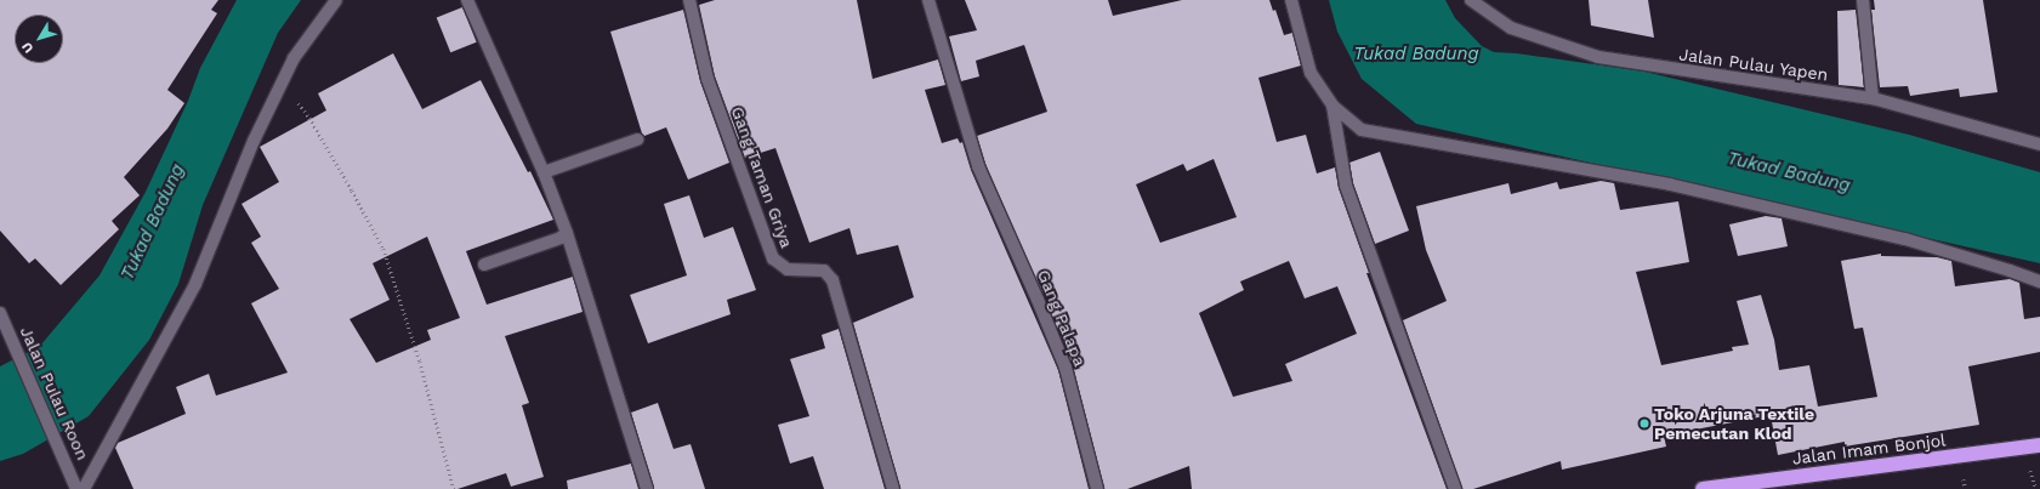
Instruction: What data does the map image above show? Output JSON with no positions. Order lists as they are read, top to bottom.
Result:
{
  "streets": {
    "highway": ["Jalan Imam Bonjol"],
    "street": [
      "Jalan Pulau Yapen",
      "Gang Taman Griya",
      "Gang Palapa",
      "Jalan Pulau Roon"
    ]
  },
  "water": ["Tukad Badung"],
  "places": ["Toko Arjuna Textile Pemecutan Klod"],
  "north": "bottom left"
}
